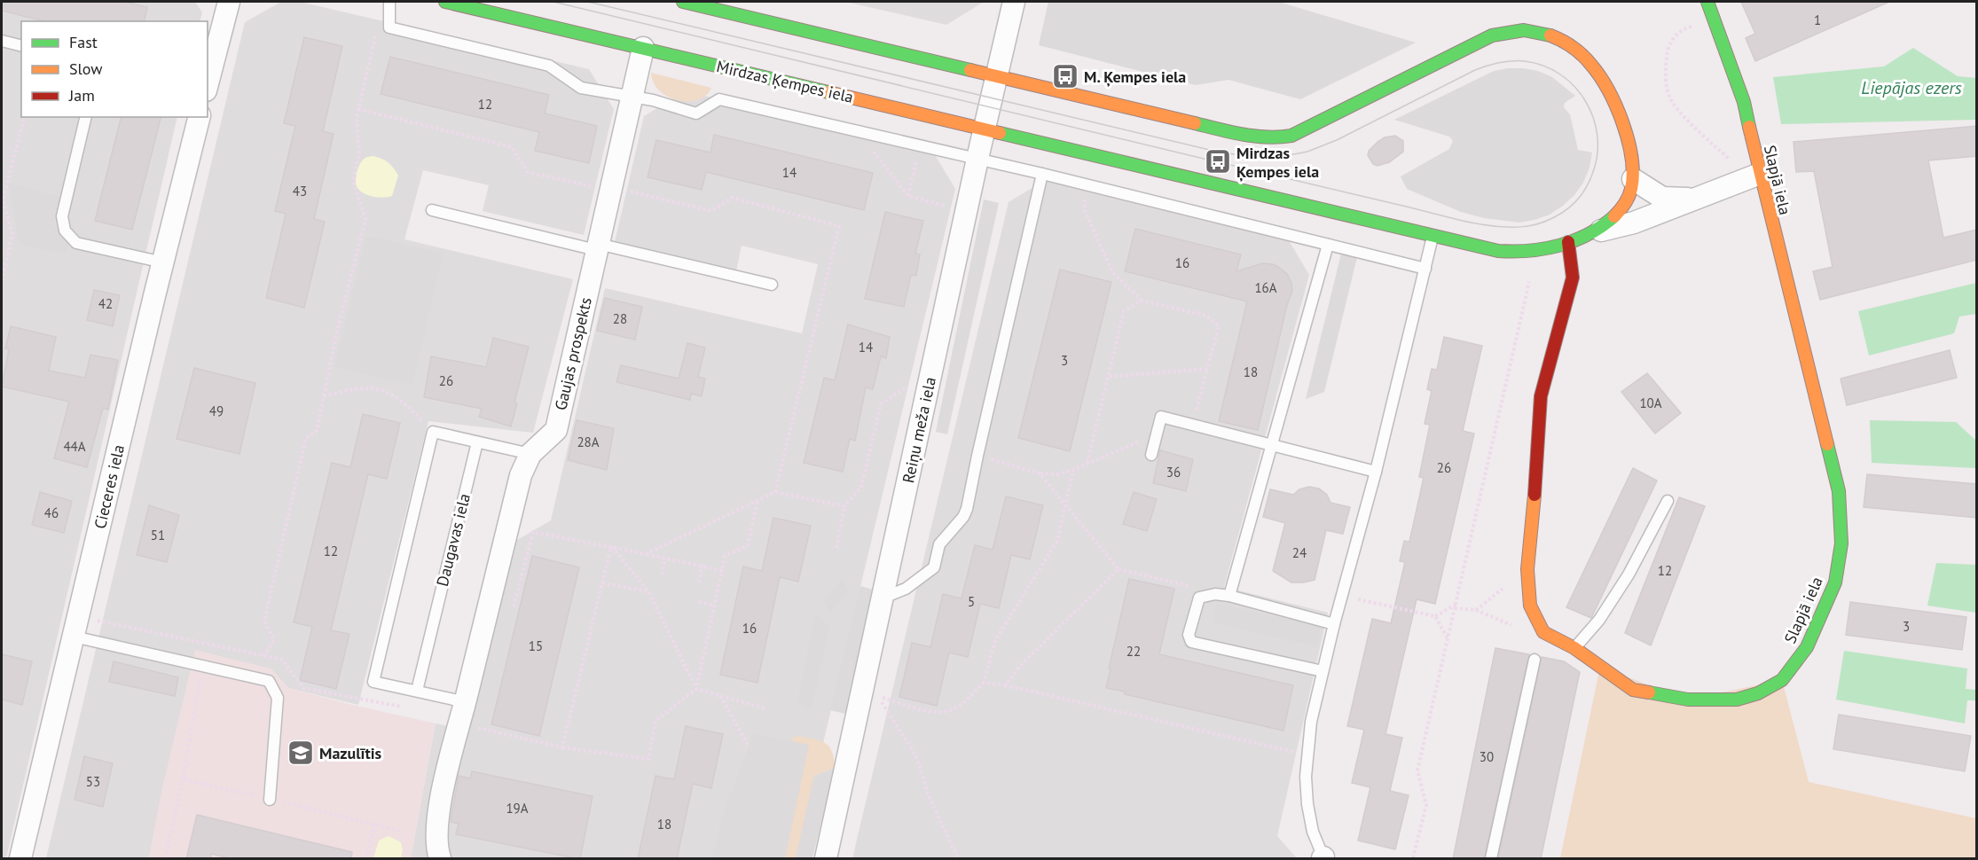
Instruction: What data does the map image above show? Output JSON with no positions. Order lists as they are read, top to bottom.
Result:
{
  "streets": {
    "street": [
      "Mirdzas Ķempes iela",
      "Slapjā iela",
      "Gaujas prospekts",
      "Reiņu meža iela",
      "Cieceres iela"
    ],
    "lane": ["Daugavas iela"]
  },
  "crossings": [
    ["Mirdzas Ķempes iela", "Slapjā iela"],
    ["Mirdzas Ķempes iela", "Gaujas prospekts"],
    ["Mirdzas Ķempes iela", "Reiņu meža iela"]
  ],
  "water": ["Liepājas ezers"],
  "places": {
    "bus stop": ["M. Ķempes iela", "Mirdzas Ķempes iela"],
    "school or university": ["Mazulītis"]
  },
  "house_numbers": [
    "1",
    "12",
    "14",
    "43",
    "16",
    "16A",
    "42",
    "28",
    "14",
    "3",
    "18",
    "26",
    "10A",
    "49",
    "28A",
    "44A",
    "26",
    "36",
    "46",
    "51",
    "12",
    "24",
    "12",
    "5",
    "3",
    "16",
    "15",
    "22",
    "30",
    "53",
    "19A",
    "18"
  ],
  "legend": ["Fast", "Slow", "Jam"]
}
